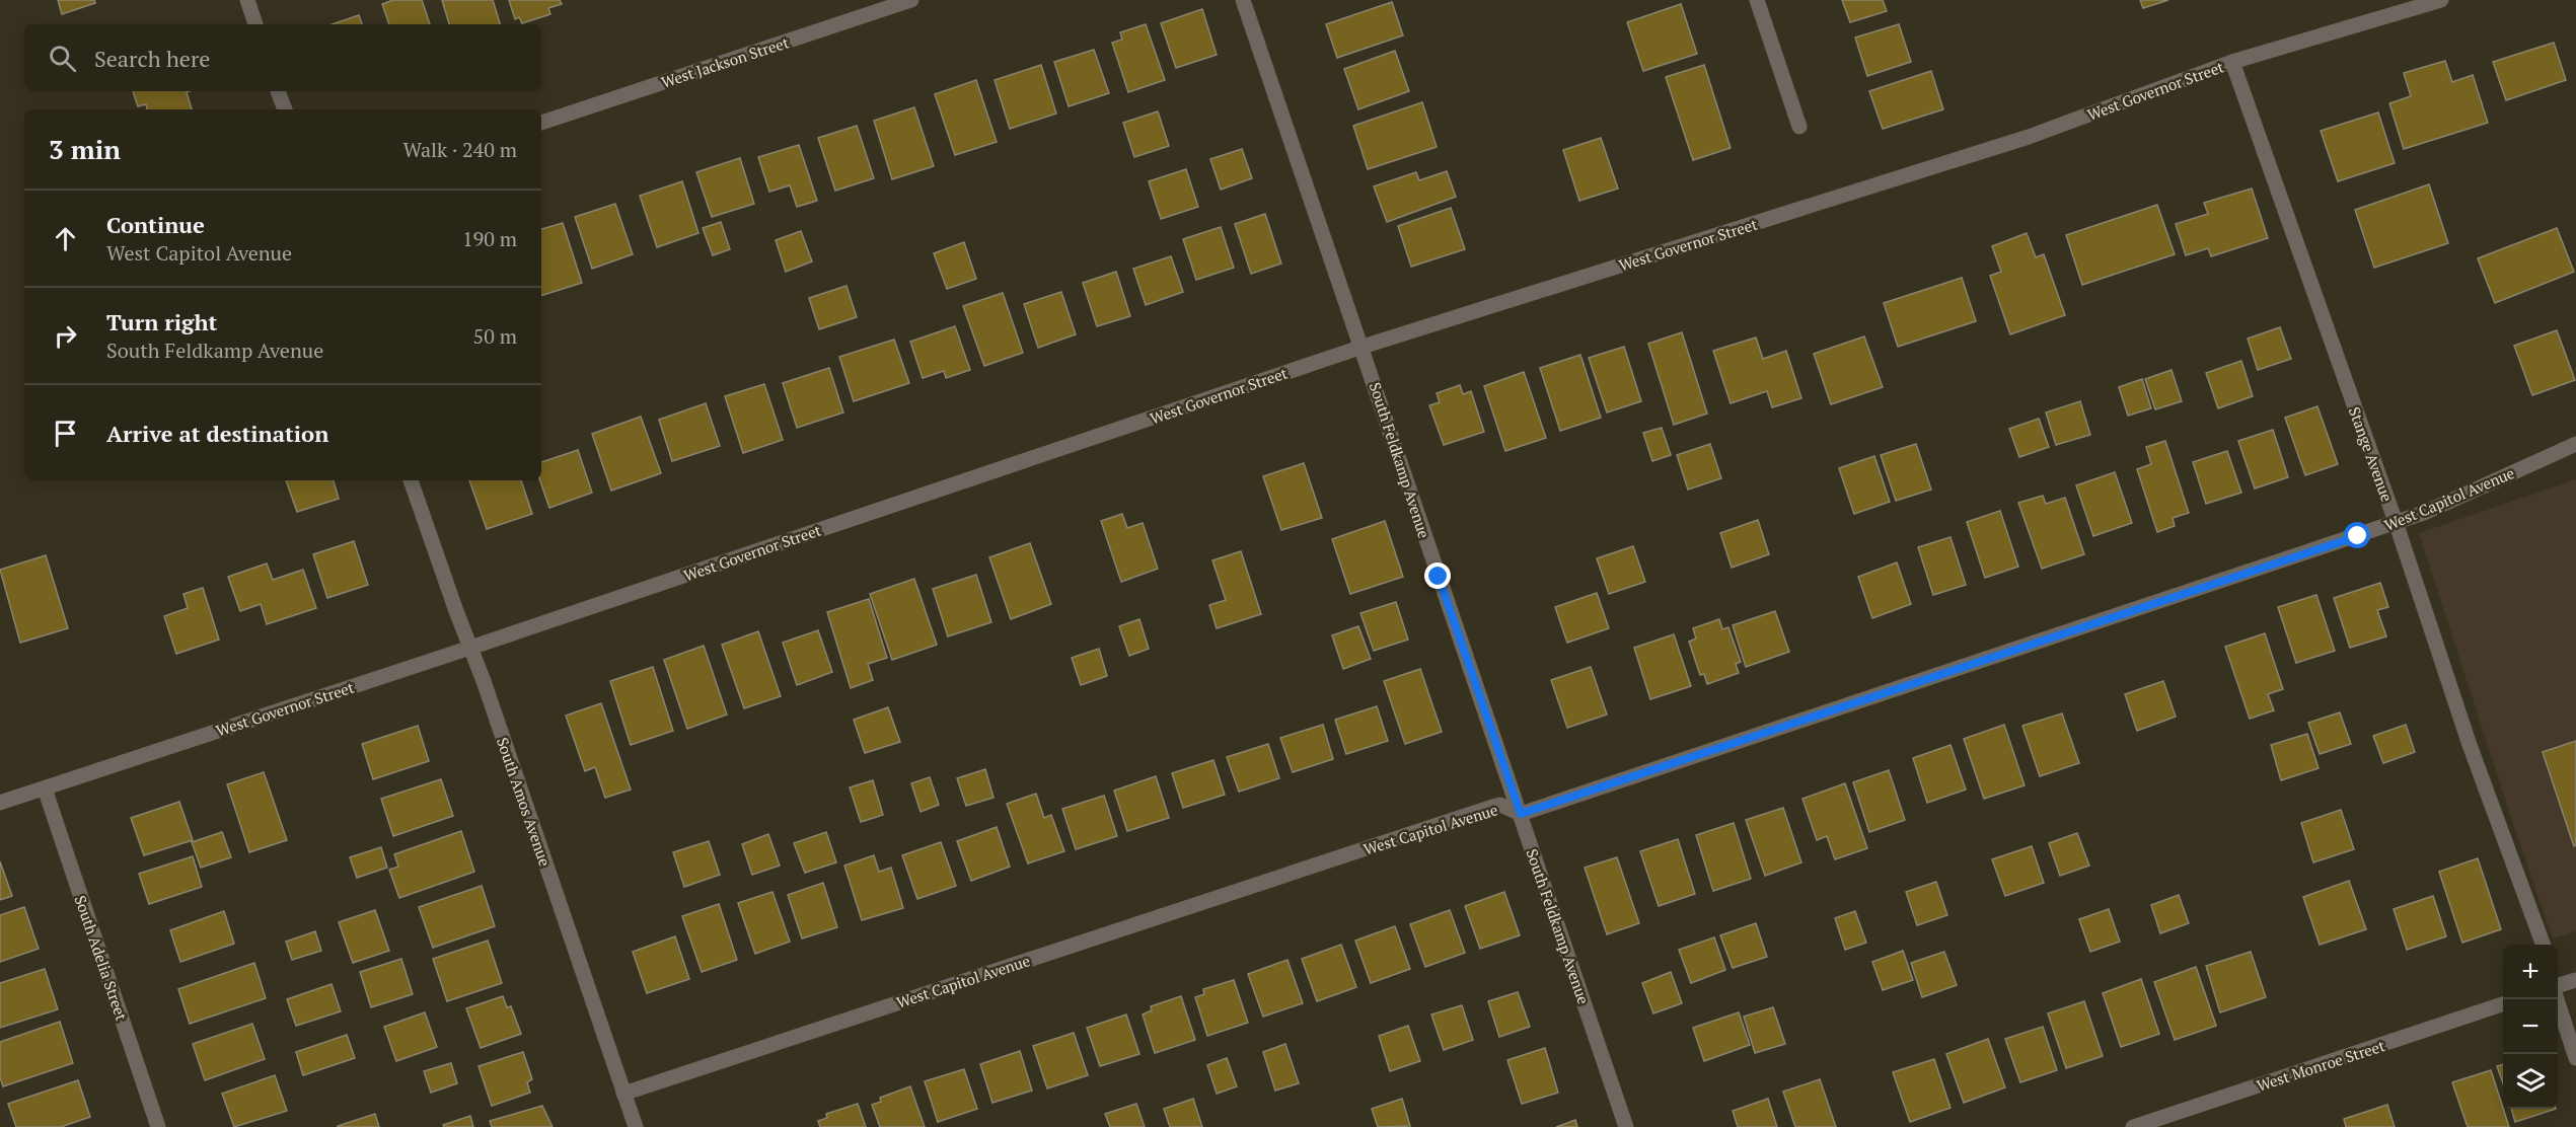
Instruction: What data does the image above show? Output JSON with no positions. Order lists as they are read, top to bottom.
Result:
{
  "streets": {
    "street": [
      "West Jackson Street",
      "West Governor Street",
      "Stange Avenue",
      "South Feldkamp Avenue",
      "West Capitol Avenue",
      "South Amos Avenue",
      "South Adelia Street",
      "West Monroe Street"
    ]
  },
  "crossings": [
    ["West Governor Street", "Stange Avenue"],
    ["West Governor Street", "South Feldkamp Avenue"],
    ["West Governor Street", "South Amos Avenue"],
    ["West Governor Street", "South Adelia Street"],
    ["Stange Avenue", "West Capitol Avenue"],
    ["South Feldkamp Avenue", "West Capitol Avenue"],
    ["West Capitol Avenue", "South Amos Avenue"]
  ],
  "page": {
    "search": "Search here",
    "heading": ["3 min", "Walk · 240 m"],
    "list": [
      ["Continue", "West Capitol Avenue", "190 m"],
      ["Turn right", "South Feldkamp Avenue", "50 m"],
      "Arrive at destination"
    ],
    "map_buttons": ["+", "−"]
  }
}
